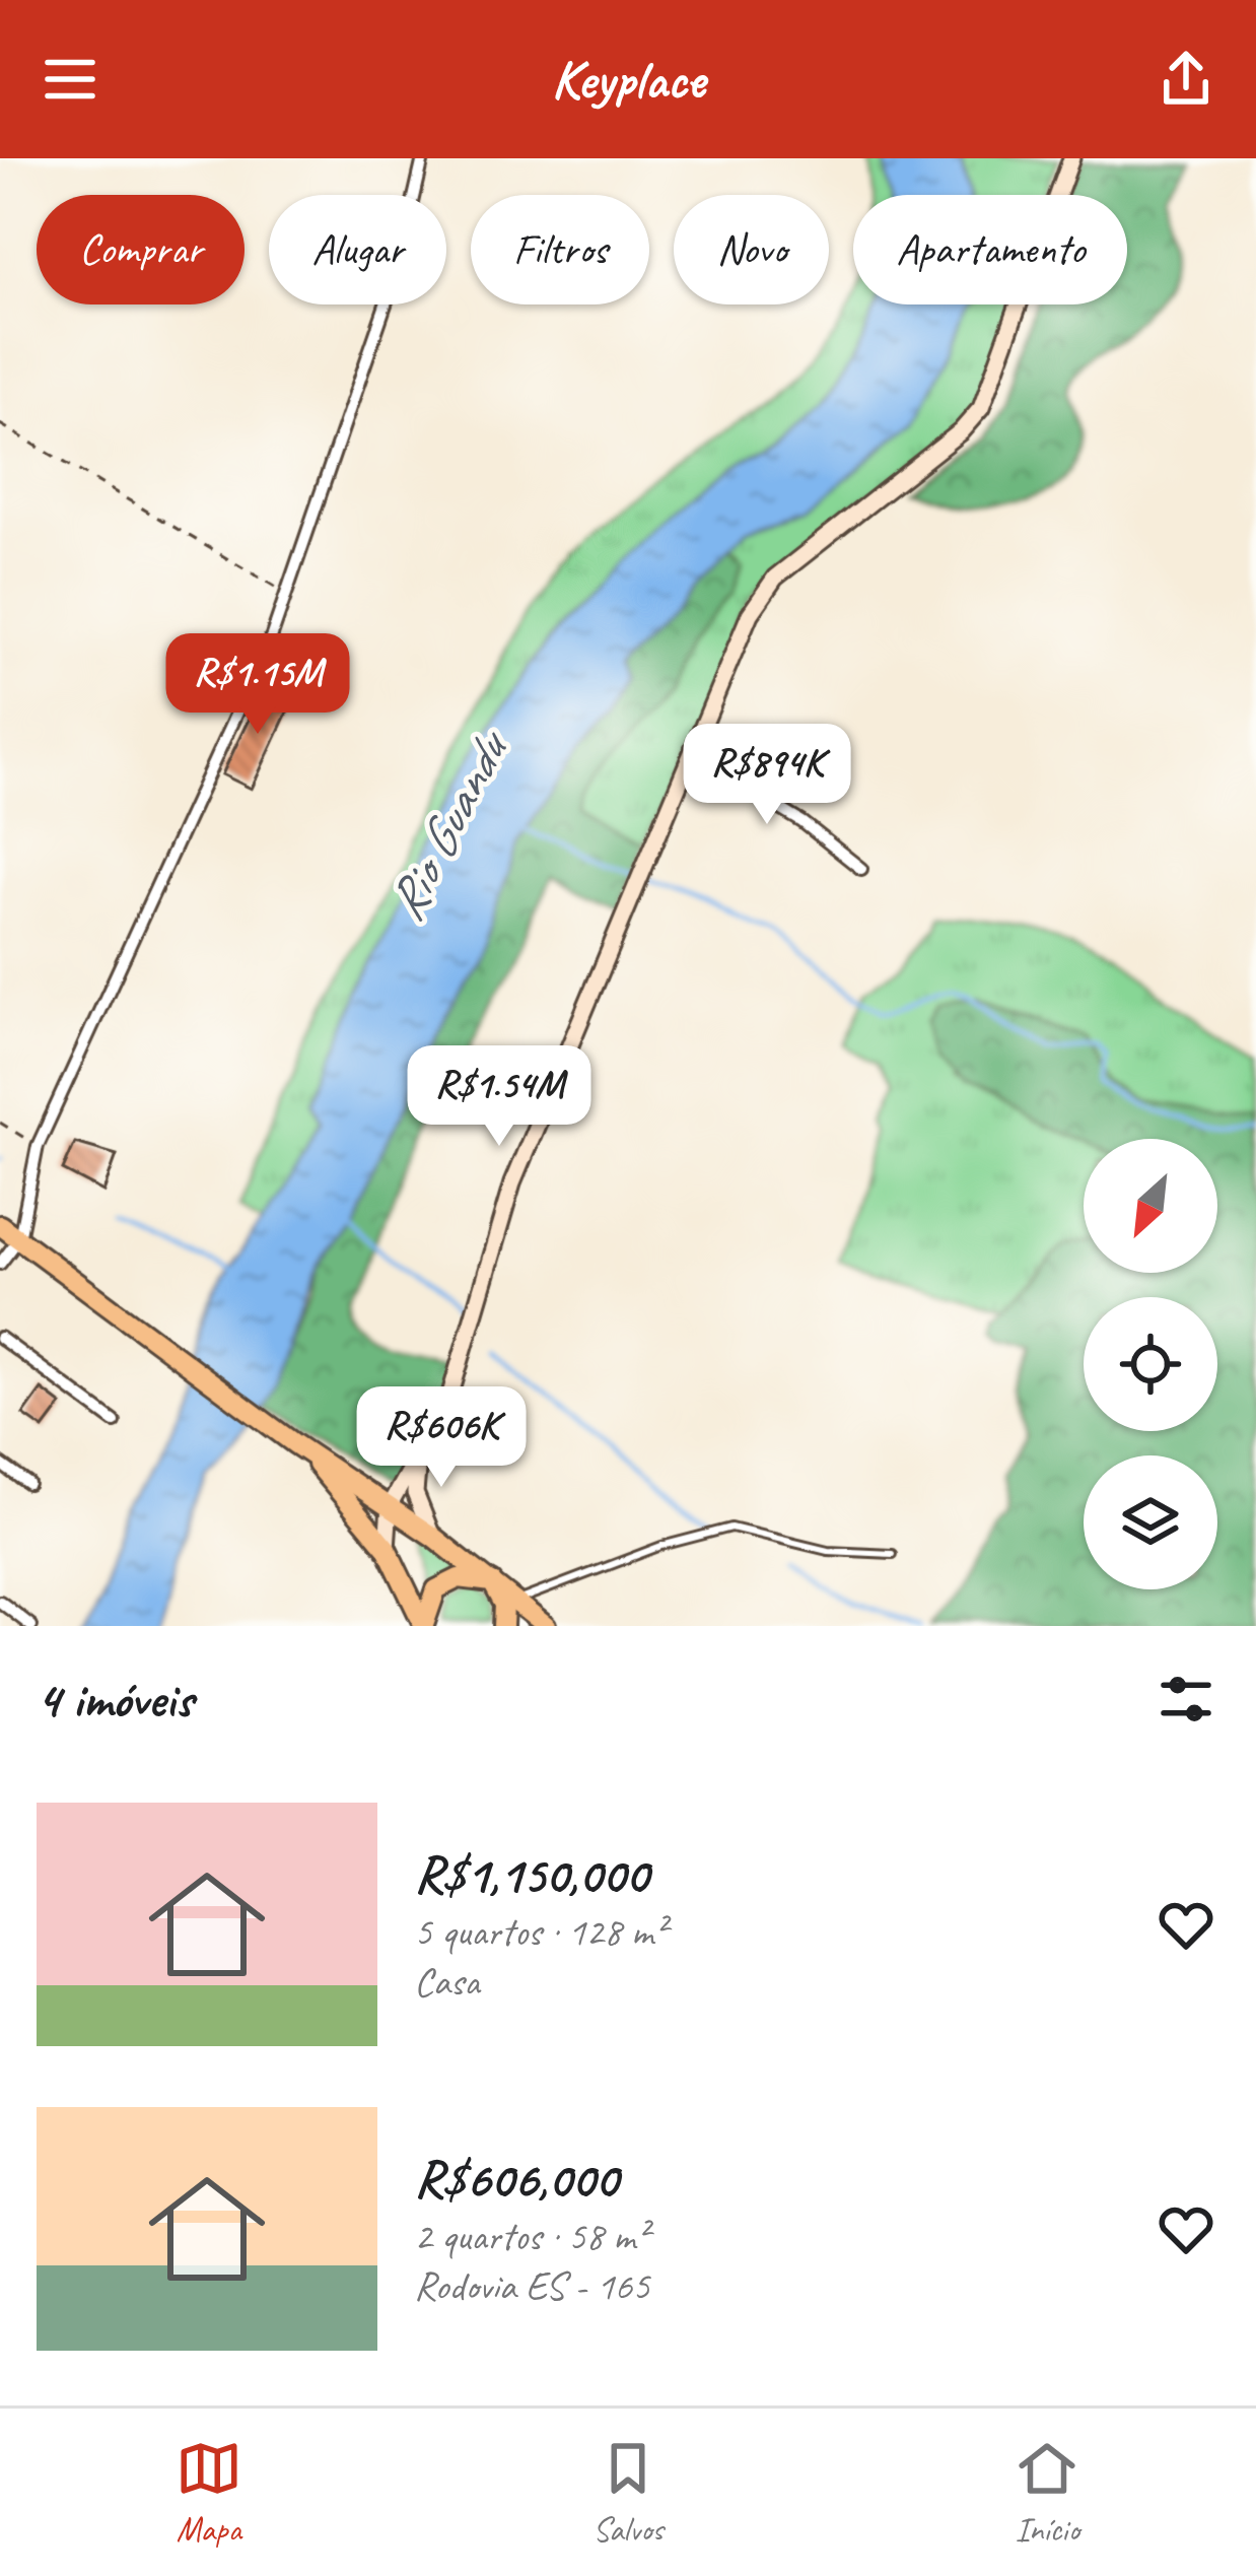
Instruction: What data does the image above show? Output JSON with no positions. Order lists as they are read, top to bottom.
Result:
{
  "water": ["Rio Guandu"],
  "north": "bottom left",
  "page": {
    "header": "Keyplace",
    "chip": [
      "Comprar",
      "Alugar",
      "Filtros",
      "Novo",
      "Apartamento"
    ],
    "price": [
      "R$1.15M",
      "R$894K",
      "R$1.54M",
      "R$606K"
    ],
    "heading": "4 imóveis",
    "list": [
      {
        "name": "R$1,150,000",
        "note": "5 quartos · 128 m² · Casa"
      },
      {
        "name": "R$606,000",
        "note": "2 quartos · 58 m² · Rodovia ES - 165"
      }
    ],
    "tabs": ["Mapa", "Salvos", "Início"]
  }
}
